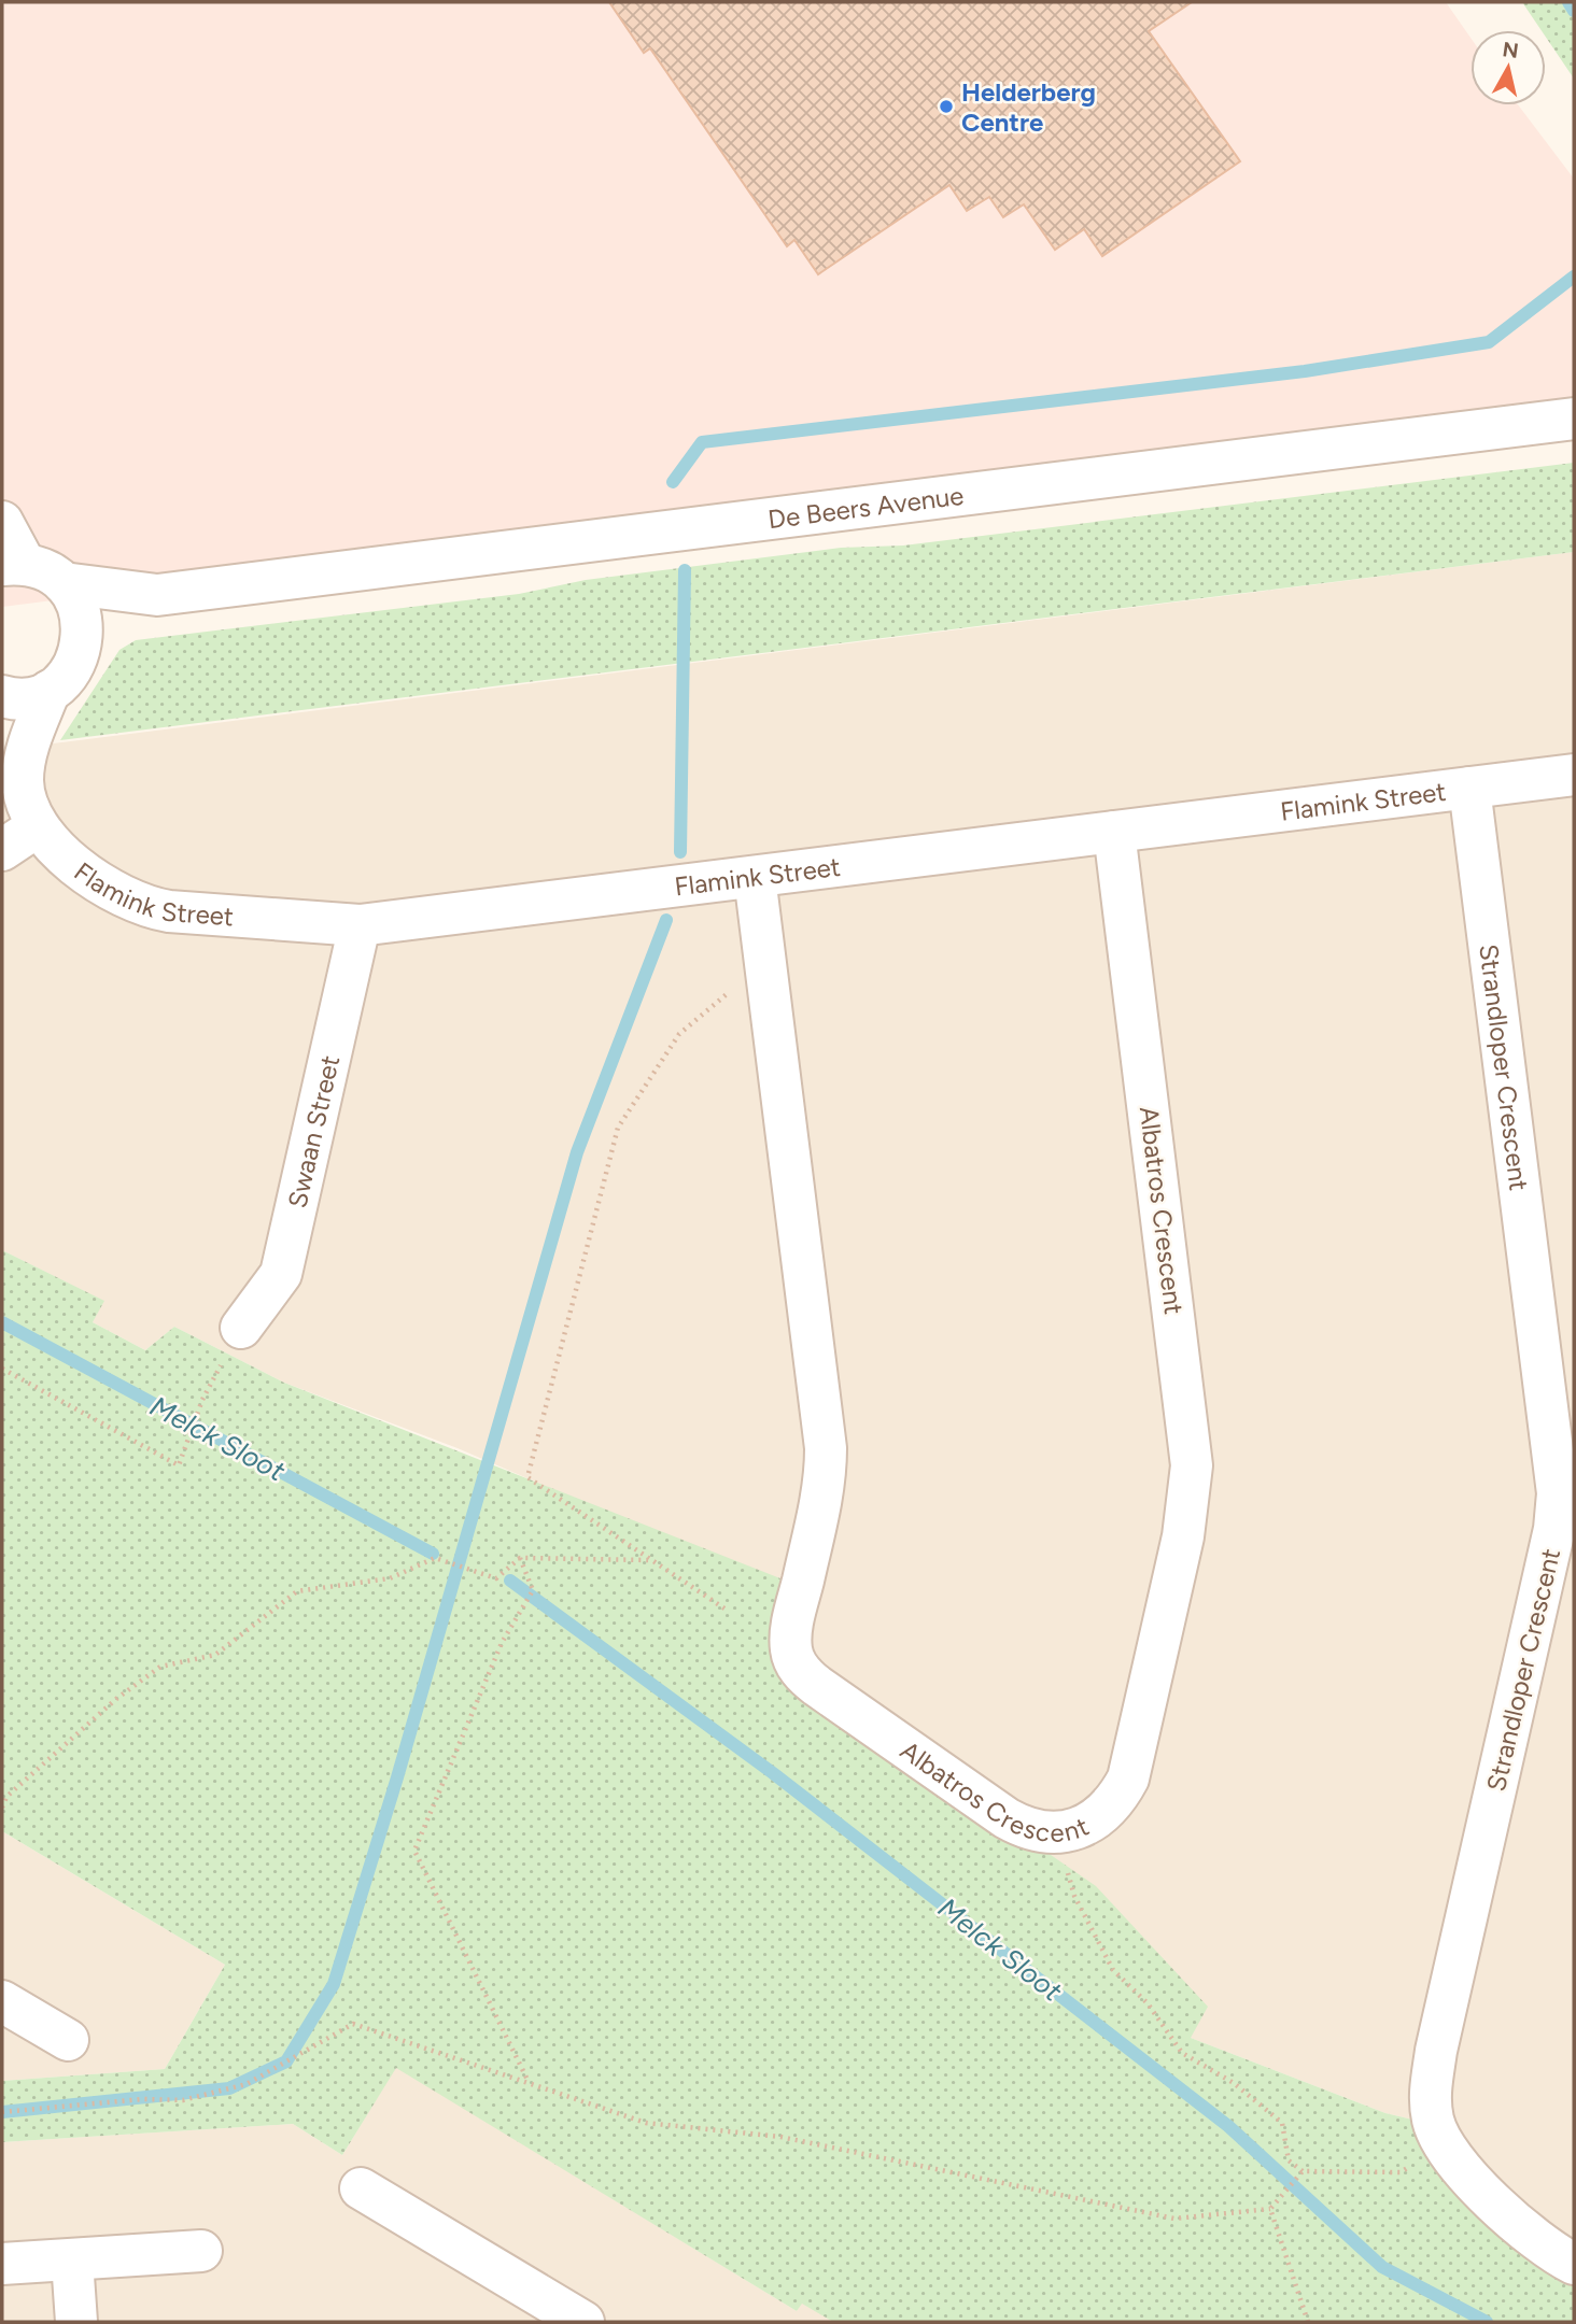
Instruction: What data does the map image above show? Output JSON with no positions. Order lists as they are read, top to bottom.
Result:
{
  "streets": {
    "street": [
      "De Beers Avenue",
      "Flamink Street",
      "Strandloper Crescent",
      "Swaan Street",
      "Albatros Crescent"
    ]
  },
  "crossings": [
    ["Flamink Street", "Strandloper Crescent"],
    ["Flamink Street", "Swaan Street"],
    ["Flamink Street", "Albatros Crescent"]
  ],
  "water": ["Melck Sloot"],
  "places": ["Helderberg Centre"],
  "north": "top"
}
